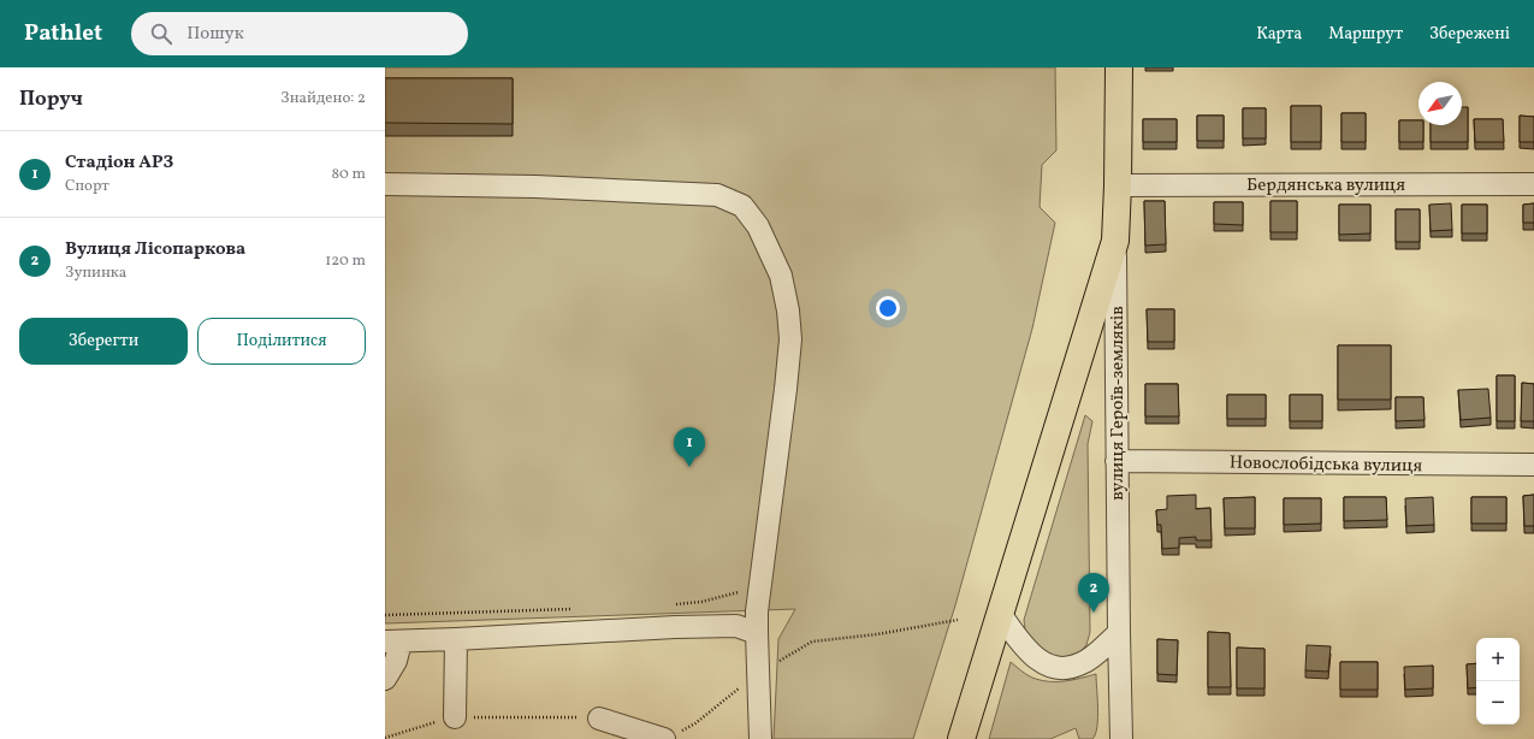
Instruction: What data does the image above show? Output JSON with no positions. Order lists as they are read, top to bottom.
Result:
{
  "streets": {
    "main road": ["вулиця Героїв-земляків"],
    "street": ["Бердянська вулиця", "Новослобідська вулиця"]
  },
  "crossings": [
    ["Бердянська вулиця", "вулиця Героїв-земляків"],
    ["вулиця Героїв-земляків", "Новослобідська вулиця"]
  ],
  "north": "bottom left",
  "page": {
    "header": "Pathlet",
    "search": "Пошук",
    "nav": ["Карта", "Маршрут", "Збережені"],
    "heading": ["Поруч", "Знайдено: 2"],
    "list": [
      {
        "mark": "1",
        "name": "Стадіон АРЗ",
        "note": "Спорт",
        "value": "80 m"
      },
      {
        "mark": "2",
        "name": "Вулиця Лісопаркова",
        "note": "Зупинка",
        "value": "120 m"
      }
    ],
    "buttons": ["Зберегти", "Поділитися"],
    "pins": ["1", "2"],
    "map_buttons": ["+", "−"]
  }
}
